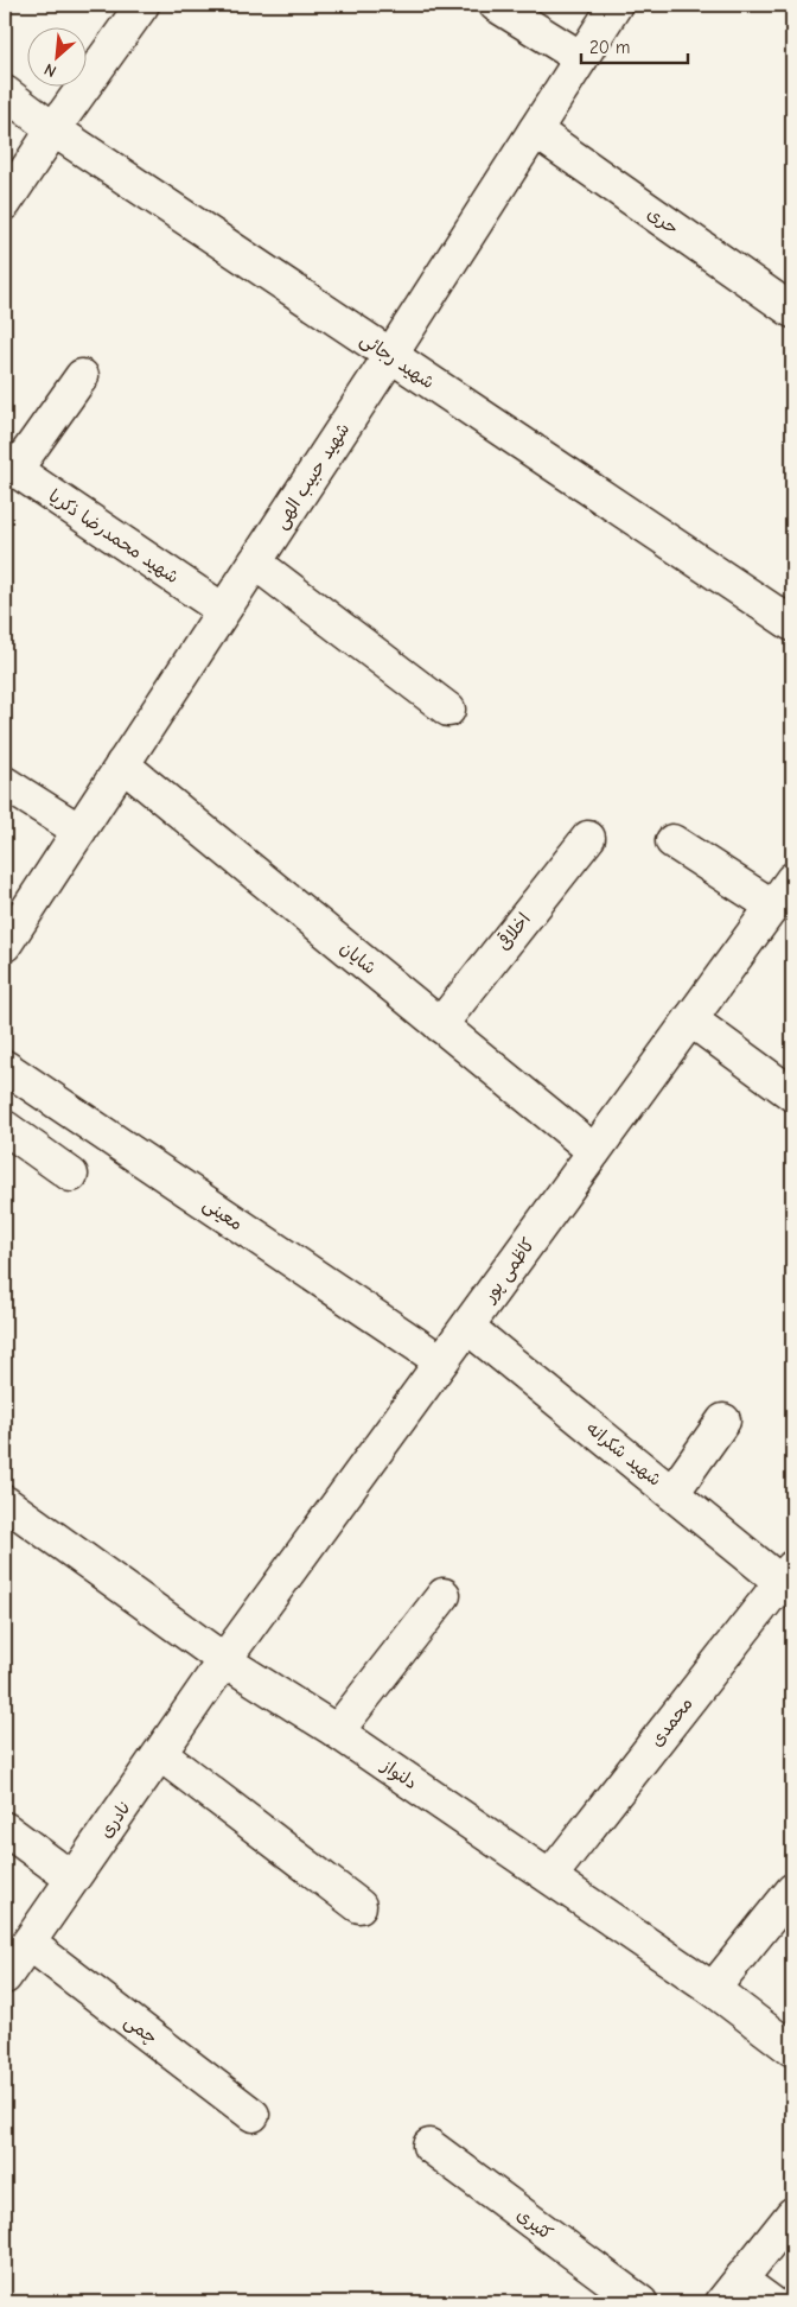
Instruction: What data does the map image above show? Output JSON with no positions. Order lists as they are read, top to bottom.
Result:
{
  "streets": {
    "street": [
      "حری",
      "شهید رجائی",
      "شهید حبیب الهی",
      "شهید محمدرضا ذکریا",
      "اخلاقی",
      "شایان",
      "معینی",
      "کاظمی پور",
      "شهید شکرانه",
      "محمدی",
      "دلنواز",
      "نادری",
      "چمی",
      "کثیری"
    ]
  },
  "crossings": [
    ["حری", "شهید حبیب الهی"],
    ["شهید رجائی", "شهید حبیب الهی"],
    ["شهید حبیب الهی", "شهید محمدرضا ذکریا"],
    ["شهید حبیب الهی", "شایان"],
    ["اخلاقی", "شایان"],
    ["شایان", "کاظمی پور"],
    ["معینی", "کاظمی پور"],
    ["کاظمی پور", "شهید شکرانه"],
    ["کاظمی پور", "دلنواز"],
    ["کاظمی پور", "نادری"],
    ["شهید شکرانه", "محمدی"],
    ["محمدی", "دلنواز"],
    ["دلنواز", "نادری"],
    ["نادری", "چمی"]
  ],
  "scale_bar": "20 m",
  "north": "bottom left"
}
